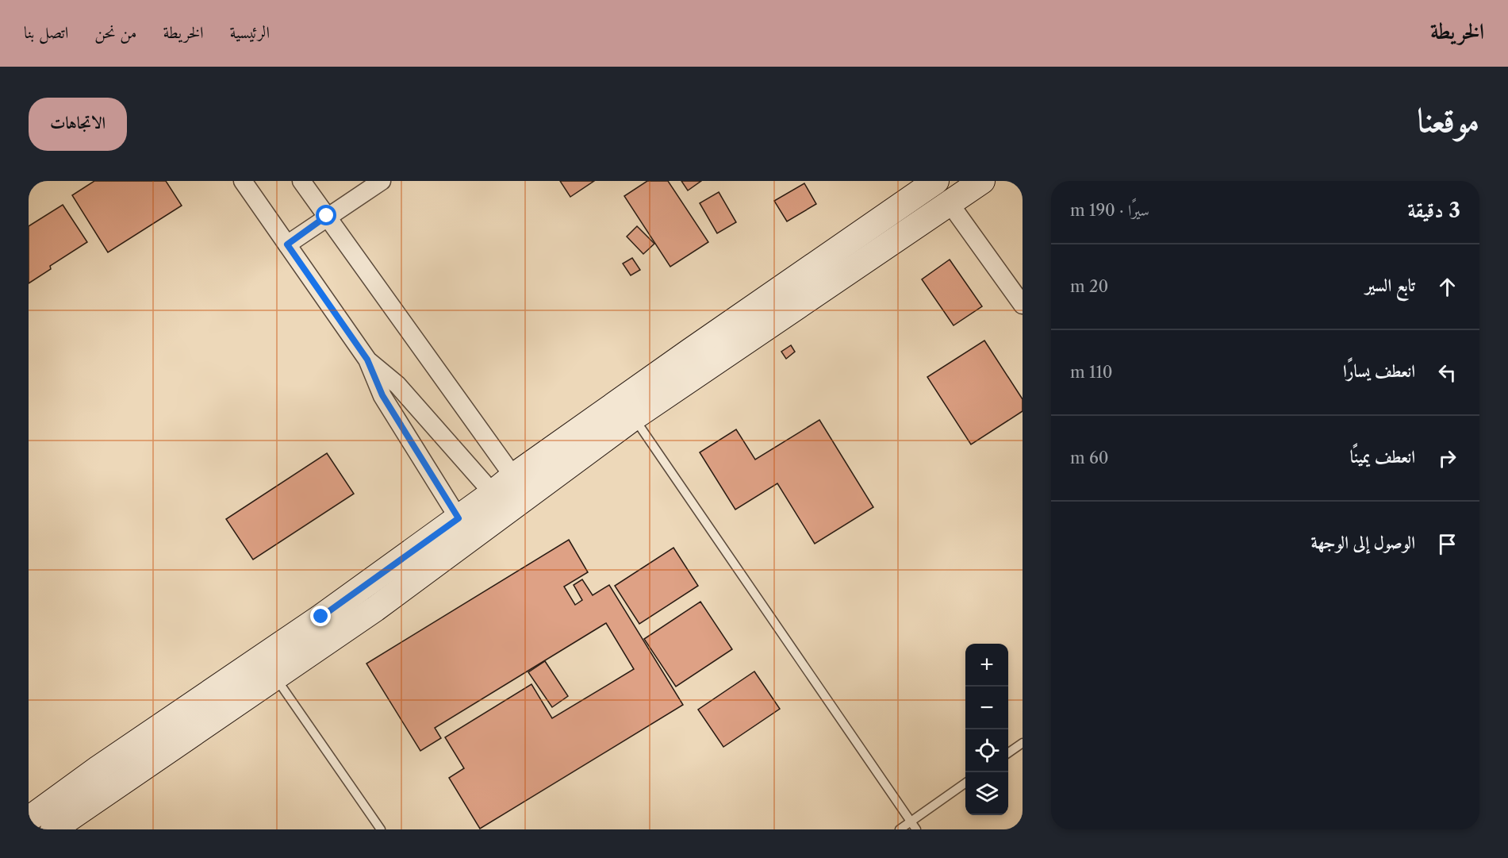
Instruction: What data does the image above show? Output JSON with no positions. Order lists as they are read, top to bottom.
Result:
{
  "page": {
    "header": "الخريطة",
    "nav": [
      "الرئيسية",
      "الخريطة",
      "من نحن",
      "اتصل بنا"
    ],
    "title": "موقعنا",
    "buttons": "الاتجاهات",
    "heading": ["3 دقيقة", "سيرًا · 190 m"],
    "list": [
      ["تابع السير", "20 m"],
      ["انعطف يسارًا", "110 m"],
      ["انعطف يمينًا", "60 m"],
      "الوصول إلى الوجهة"
    ],
    "map_buttons": ["+", "−"]
  }
}
